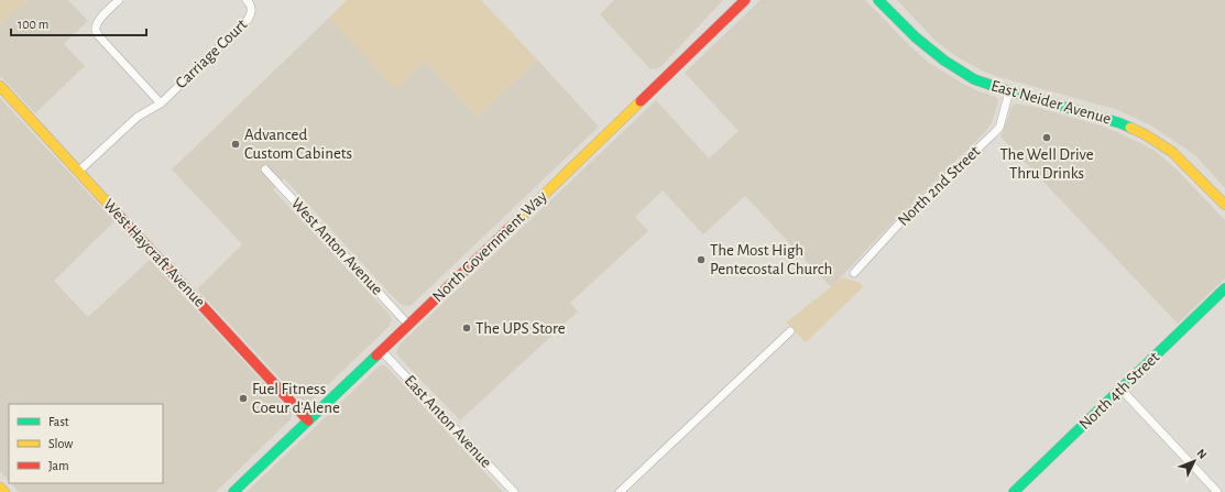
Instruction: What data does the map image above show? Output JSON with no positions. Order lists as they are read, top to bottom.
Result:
{
  "streets": {
    "main road": [
      "East Neider Avenue",
      "North Government Way",
      "West Haycraft Avenue",
      "North 4th Street"
    ],
    "street": [
      "Carriage Court",
      "North 2nd Street",
      "West Anton Avenue",
      "East Anton Avenue"
    ]
  },
  "crossings": [
    ["Carriage Court", "West Haycraft Avenue"],
    ["East Neider Avenue", "North 2nd Street"],
    ["West Anton Avenue", "North Government Way"],
    ["North Government Way", "West Haycraft Avenue"],
    ["North Government Way", "East Anton Avenue"]
  ],
  "places": [
    "The Well Drive Thru Drinks",
    "Advanced Custom Cabinets",
    "The Most High Pentecostal Church",
    "The UPS Store",
    "Fuel Fitness Coeur d'Alene"
  ],
  "legend": ["Fast", "Slow", "Jam"],
  "scale_bar": "100 m",
  "north": "top right"
}
